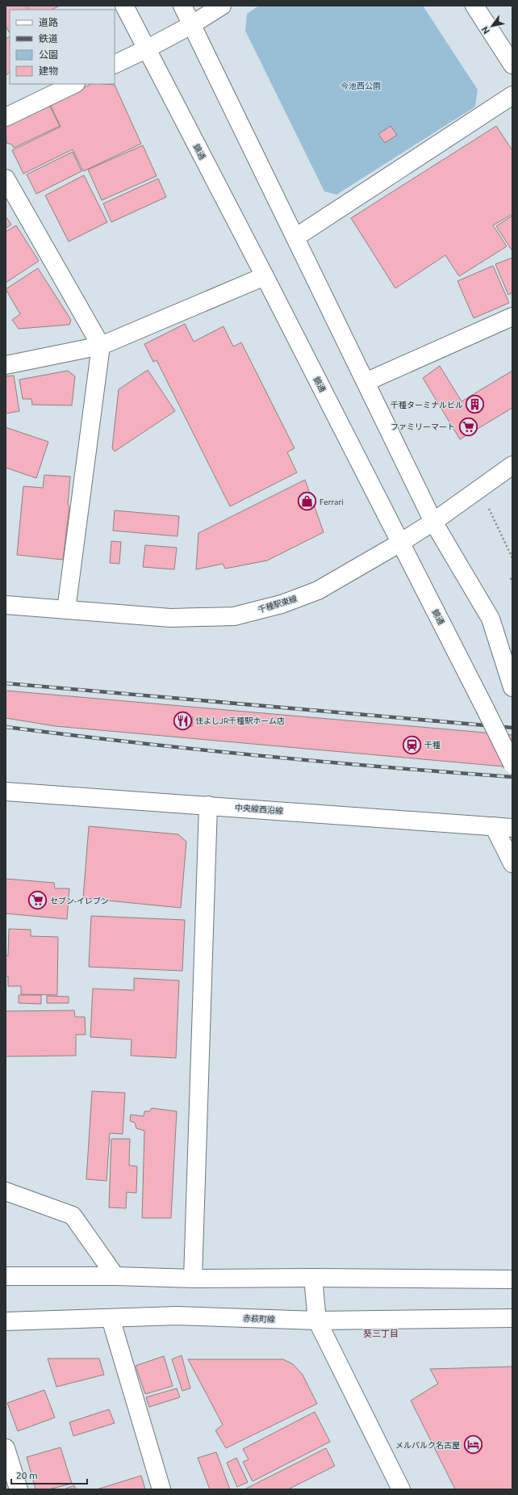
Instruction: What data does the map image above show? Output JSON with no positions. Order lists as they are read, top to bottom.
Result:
{
  "streets": {
    "street": [
      "錦通",
      "千種駅東線",
      "中央線西沿線",
      "赤萩町線"
    ]
  },
  "crossings": [
    ["錦通", "千種駅東線"]
  ],
  "districts": ["葵三丁目"],
  "parks": ["今池西公園"],
  "places": {
    "building": ["千種ターミナルビル"],
    "supermarket": ["ファミリーマート", "セブン-イレブン"],
    "shop": ["Ferrari"],
    "restaurant": ["住よしJR千種駅ホーム店"],
    "station": ["千種"],
    "hotel": ["メルパルク名古屋"]
  },
  "legend": [
    "道路",
    "鉄道",
    "公園",
    "建物"
  ],
  "scale_bar": "20 m",
  "north": "bottom left"
}
